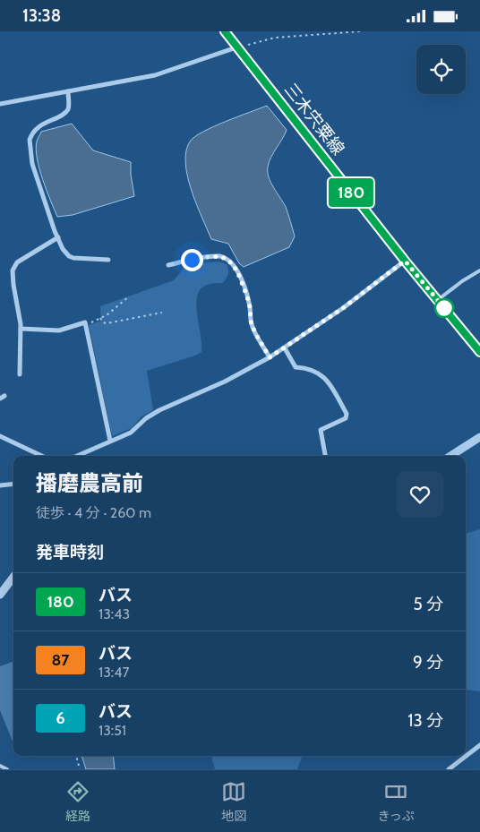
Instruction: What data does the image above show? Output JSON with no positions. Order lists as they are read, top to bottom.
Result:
{
  "streets": {
    "main road": ["三木宍粟線"]
  },
  "lines": ["bus line 180"],
  "page": {
    "status": "13:38",
    "on_map": "180",
    "heading": [
      ["播磨農高前", "徒歩 · 4 分 · 260 m"],
      "発車時刻"
    ],
    "list": [
      {
        "mark": "180",
        "name": "バス",
        "note": "13:43",
        "value": "5 分"
      },
      {
        "mark": "87",
        "name": "バス",
        "note": "13:47",
        "value": "9 分"
      },
      {
        "mark": "6",
        "name": "バス",
        "note": "13:51",
        "value": "13 分"
      }
    ],
    "tabs": ["経路", "地図", "きっぷ"]
  }
}
